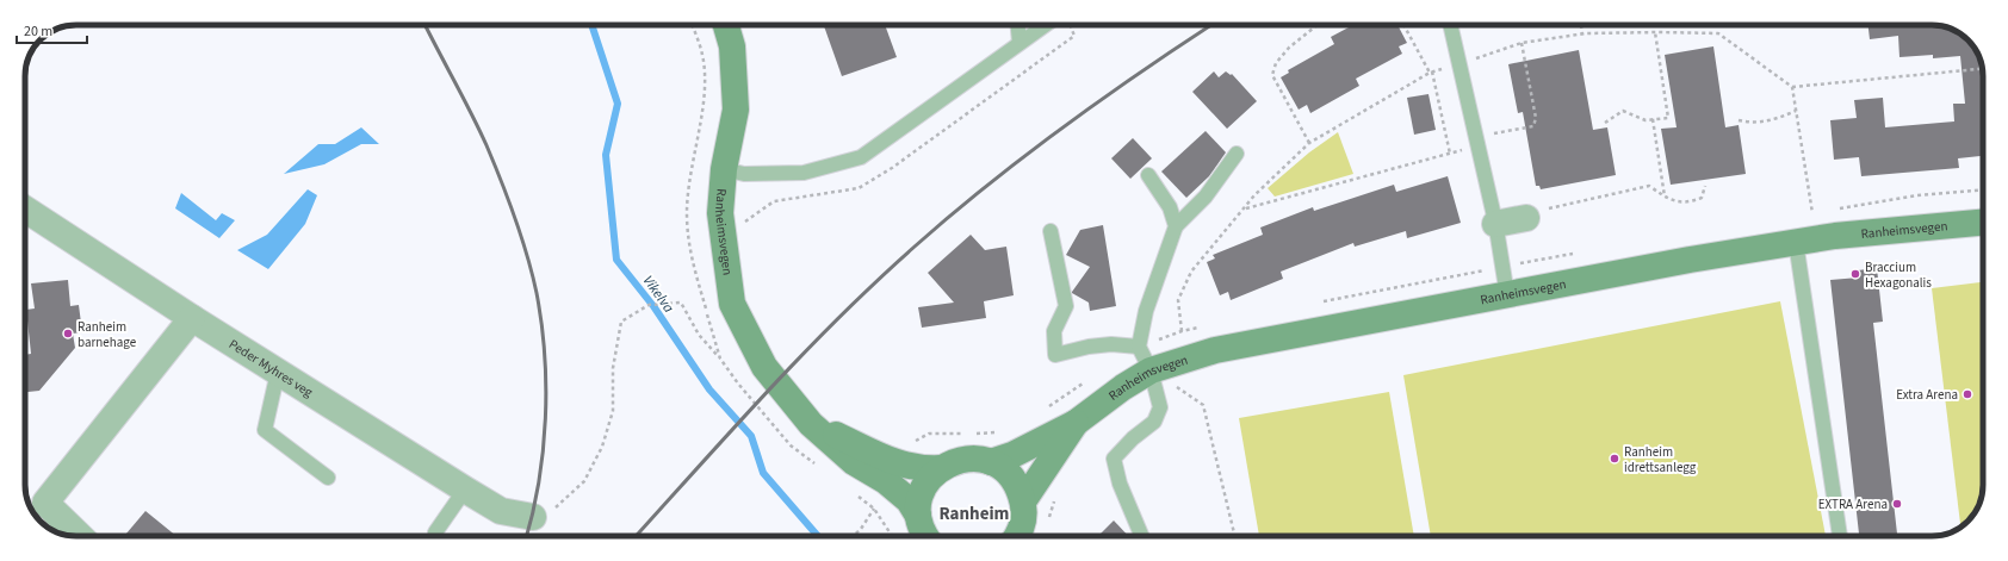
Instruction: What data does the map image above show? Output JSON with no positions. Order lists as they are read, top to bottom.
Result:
{
  "streets": {
    "street": ["Ranheimsvegen", "Peder Myhres veg"]
  },
  "districts": ["Ranheim"],
  "water": ["Vikelva"],
  "places": [
    "Braccium Hexagonalis",
    "Ranheim barnehage",
    "Extra Arena",
    "Ranheim idrettsanlegg",
    "EXTRA Arena"
  ],
  "scale_bar": "20 m"
}
